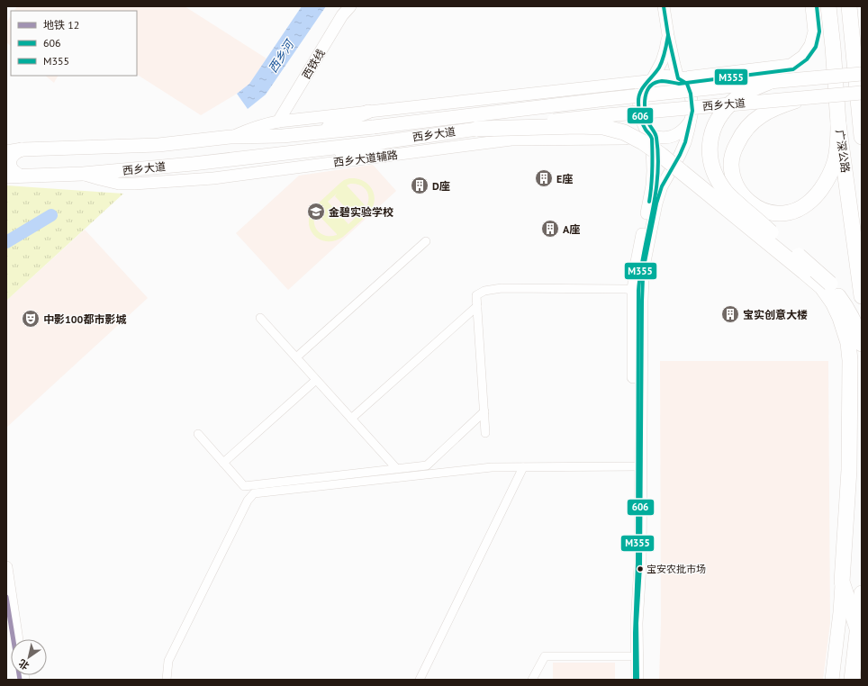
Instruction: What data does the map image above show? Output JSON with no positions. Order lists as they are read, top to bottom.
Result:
{
  "streets": {
    "highway": ["广深公路"],
    "main road": ["西乡大道"],
    "street": ["西铁线", "西乡大道辅路"]
  },
  "crossings": [
    ["西乡大道", "西乡大道辅路"]
  ],
  "water": ["西乡河"],
  "places": {
    "building": [
      "E座",
      "D座",
      "A座",
      "宝实创意大楼"
    ],
    "school or university": ["金碧实验学校"],
    "theatre": ["中影100都市影城"],
    "other": ["宝安农批市场"]
  },
  "lines": ["transit line 606", "transit line M355", "metro line 12"],
  "legend": ["地铁 12", "606", "M355"],
  "north": "bottom left"
}
